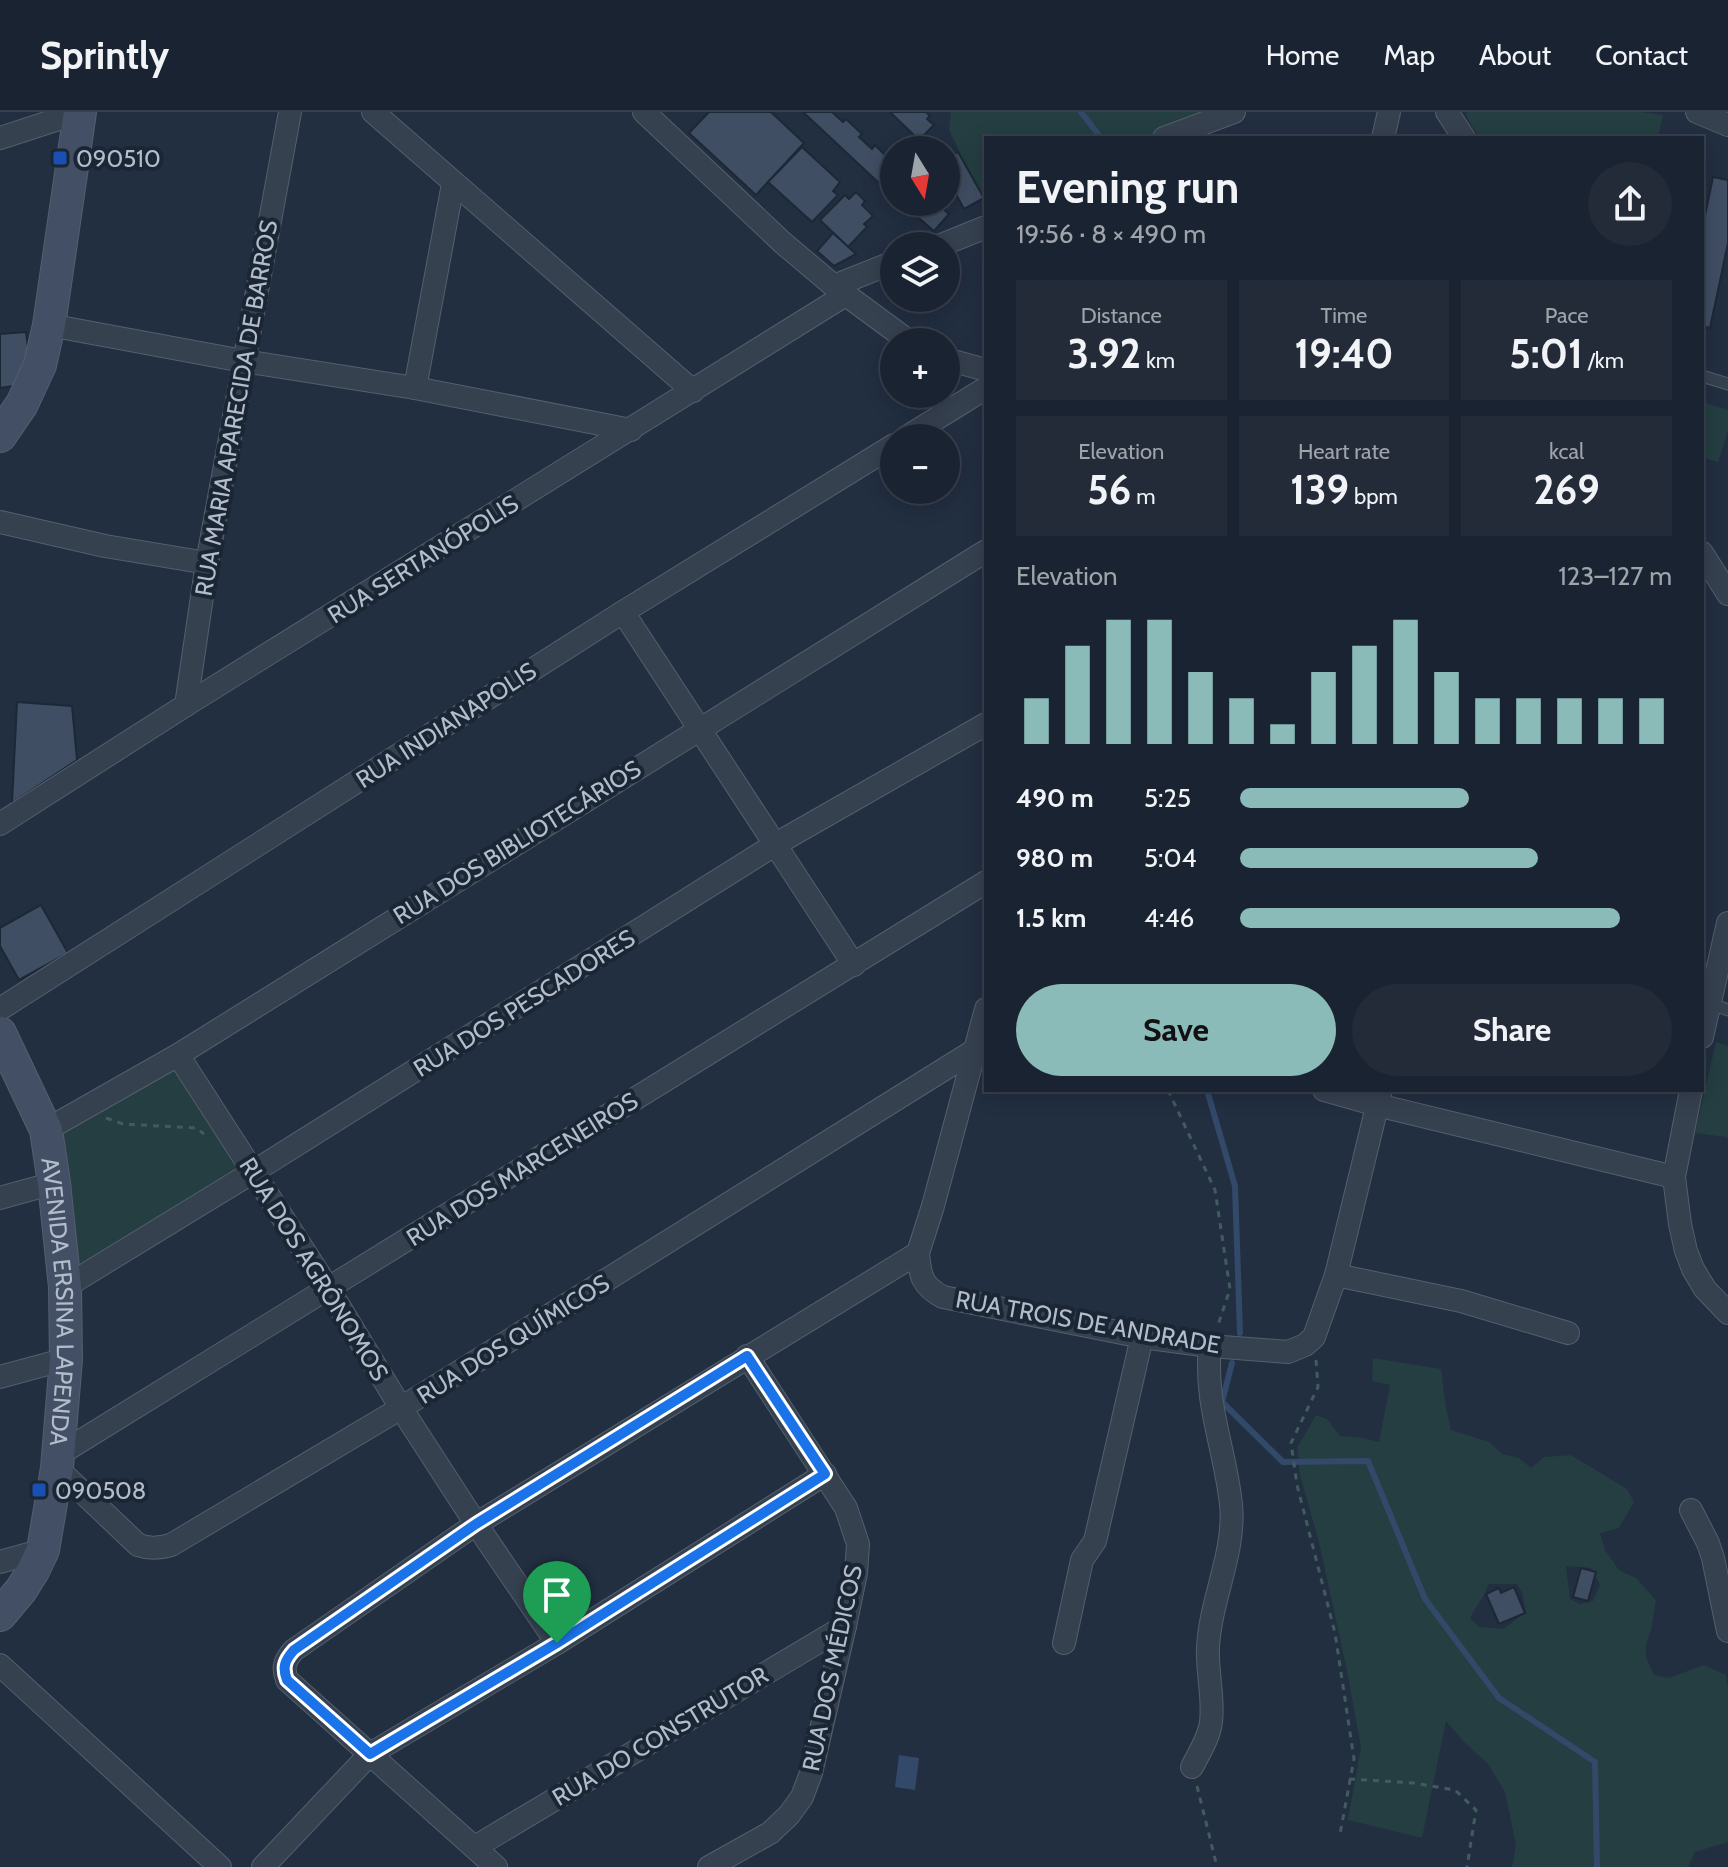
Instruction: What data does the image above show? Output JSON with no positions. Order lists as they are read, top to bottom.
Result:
{
  "streets": {
    "street": [
      "RUA MARIA APARECIDA DE BARROS",
      "RUA SERTANÓPOLIS",
      "RUA INDIANAPOLIS",
      "RUA DOS BIBLIOTECÁRIOS",
      "RUA DOS PESCADORES",
      "RUA DOS MARCENEIROS",
      "RUA DOS AGRÔNOMOS",
      "AVENIDA ERSINA LAPENDA",
      "RUA TROIS DE ANDRADE",
      "RUA DOS QUÍMICOS",
      "RUA DOS MÉDICOS",
      "RUA DO CONSTRUTOR"
    ]
  },
  "crossings": [
    ["RUA MARIA APARECIDA DE BARROS", "RUA SERTANÓPOLIS"],
    ["RUA DOS BIBLIOTECÁRIOS", "RUA DOS AGRÔNOMOS"],
    ["RUA DOS BIBLIOTECÁRIOS", "AVENIDA ERSINA LAPENDA"],
    ["RUA DOS PESCADORES", "RUA DOS AGRÔNOMOS"],
    ["RUA DOS PESCADORES", "AVENIDA ERSINA LAPENDA"],
    ["RUA DOS MARCENEIROS", "RUA DOS AGRÔNOMOS"],
    ["RUA DOS MARCENEIROS", "AVENIDA ERSINA LAPENDA"],
    ["RUA DOS MARCENEIROS", "RUA DOS QUÍMICOS"],
    ["RUA DOS AGRÔNOMOS", "RUA DOS QUÍMICOS"],
    ["AVENIDA ERSINA LAPENDA", "RUA DOS QUÍMICOS"],
    ["RUA DOS MÉDICOS", "RUA DO CONSTRUTOR"]
  ],
  "places": {
    "transit": ["090510", "090508"]
  },
  "north": "bottom",
  "page": {
    "header": "Sprintly",
    "nav": [
      "Home",
      "Map",
      "About",
      "Contact"
    ],
    "map_buttons": ["+", "−"],
    "heading": ["Evening run", "19:56 · 8 × 490 m"],
    "stats": [
      ["Distance", "3.92 km"],
      ["Time", "19:40"],
      ["Pace", "5:01 /km"],
      ["Elevation", "56 m"],
      ["Heart rate", "139 bpm"],
      ["kcal", "269"]
    ],
    "chart": ["Elevation", "123–127 m"],
    "list": [
      {
        "name": "490 m",
        "note": "5:25"
      },
      {
        "name": "980 m",
        "note": "5:04"
      },
      {
        "name": "1.5 km",
        "note": "4:46"
      }
    ],
    "buttons": ["Save", "Share"]
  }
}
